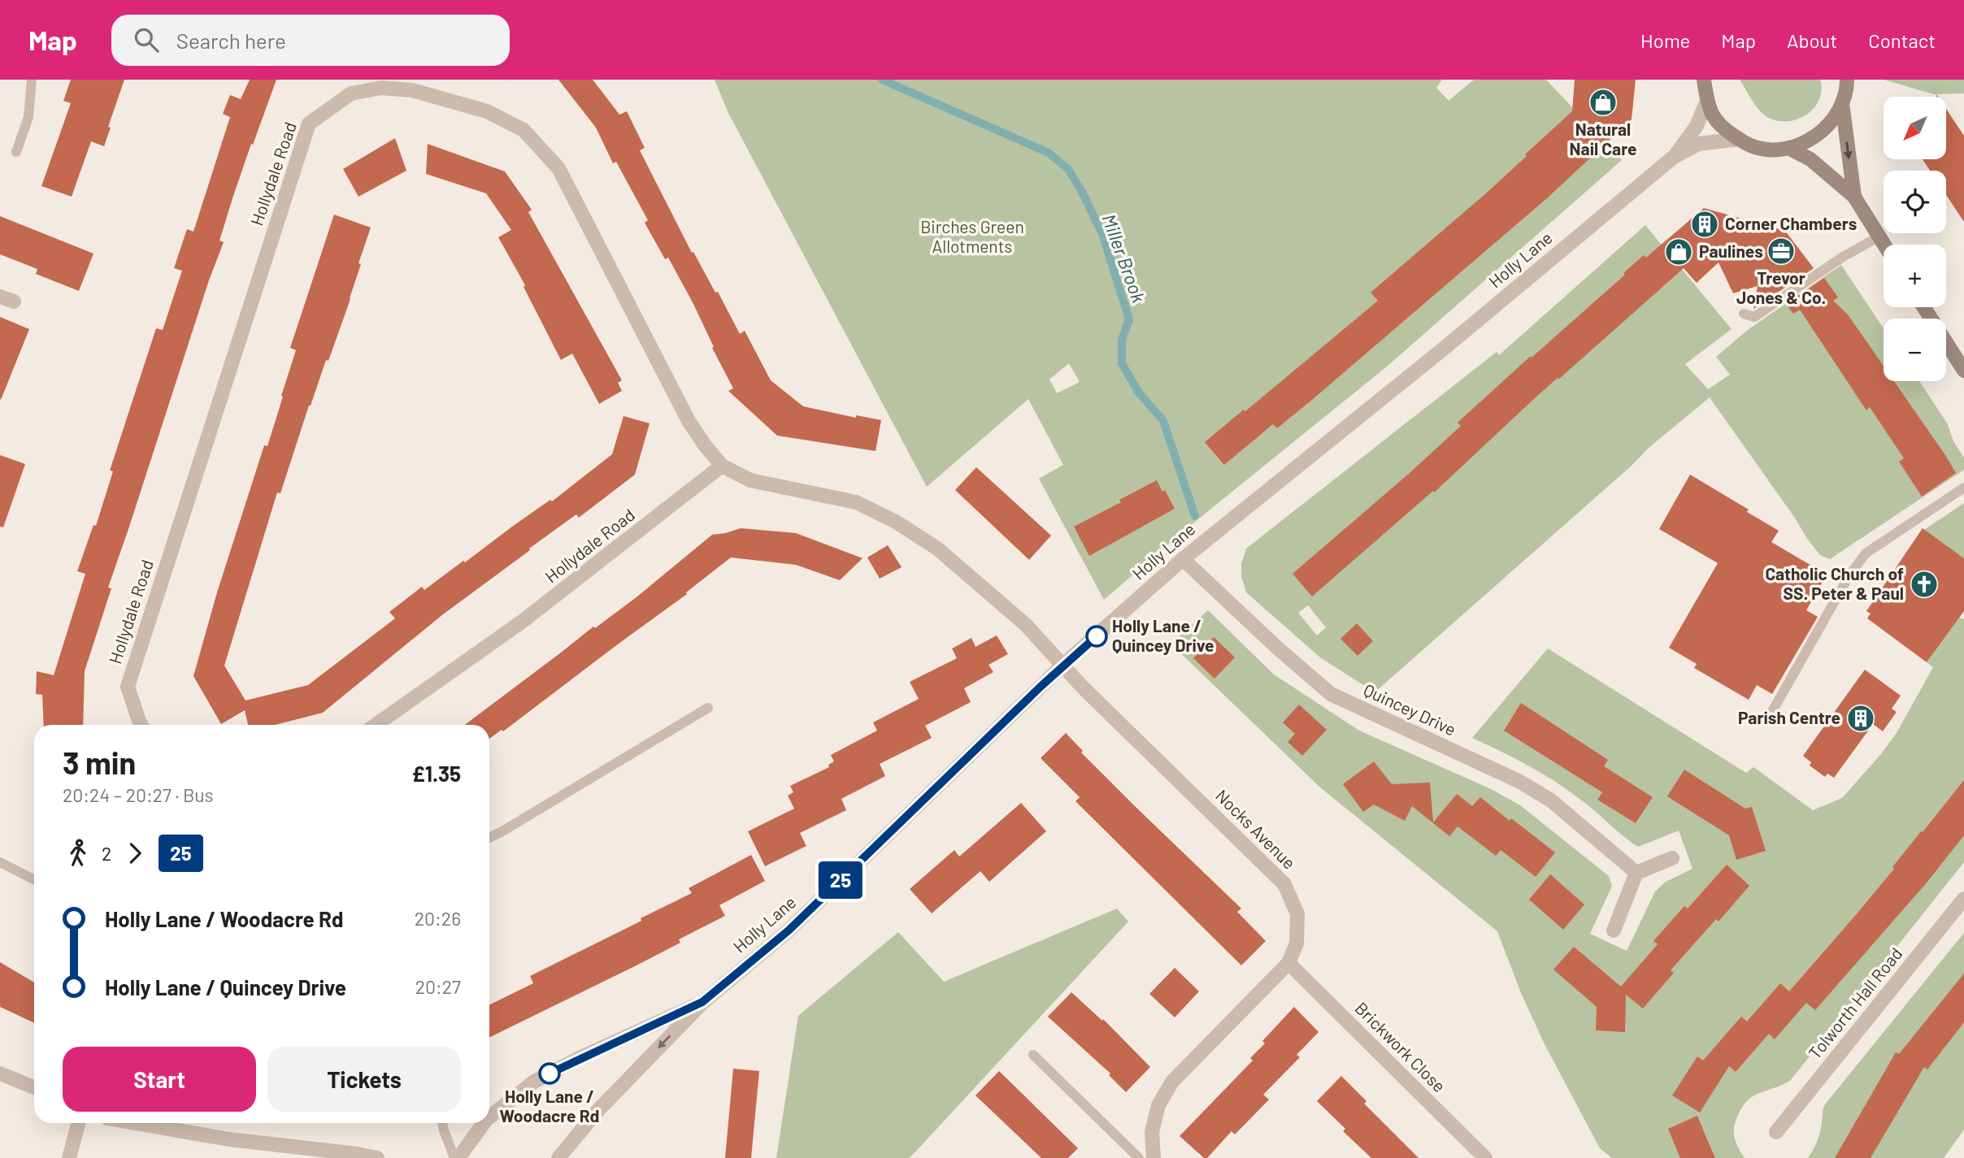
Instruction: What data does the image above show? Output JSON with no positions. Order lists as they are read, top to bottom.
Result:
{
  "streets": {
    "street": [
      "Hollydale Road",
      "Holly Lane",
      "Quincey Drive",
      "Nocks Avenue",
      "Tolworth Hall Road",
      "Brickwork Close"
    ]
  },
  "crossings": [
    ["Hollydale Road", "Holly Lane"],
    ["Hollydale Road", "Nocks Avenue"],
    ["Holly Lane", "Quincey Drive"],
    ["Holly Lane", "Nocks Avenue"],
    ["Nocks Avenue", "Brickwork Close"]
  ],
  "water": ["Miller Brook"],
  "parks": ["Birches Green Allotments"],
  "places": {
    "shop": ["Natural Nail Care", "Paulines"],
    "building": ["Corner Chambers", "Parish Centre"],
    "office": ["Trevor Jones & Co."],
    "church": ["Catholic Church of SS. Peter & Paul"],
    "other": ["Holly Lane / Quincey Drive", "Holly Lane / Woodacre Rd"]
  },
  "lines": ["bus line 25"],
  "north": "bottom left",
  "page": {
    "header": "Map",
    "search": "Search here",
    "nav": [
      "Home",
      "Map",
      "About",
      "Contact"
    ],
    "on_map": "25",
    "map_buttons": ["+", "−"],
    "heading": ["3 min", "20:24 – 20:27 · Bus", "£1.35"],
    "legs": ["2", "25"],
    "list": [
      {
        "name": "Holly Lane / Woodacre Rd",
        "value": "20:26"
      },
      {
        "name": "Holly Lane / Quincey Drive",
        "value": "20:27"
      }
    ],
    "buttons": ["Start", "Tickets"]
  }
}
